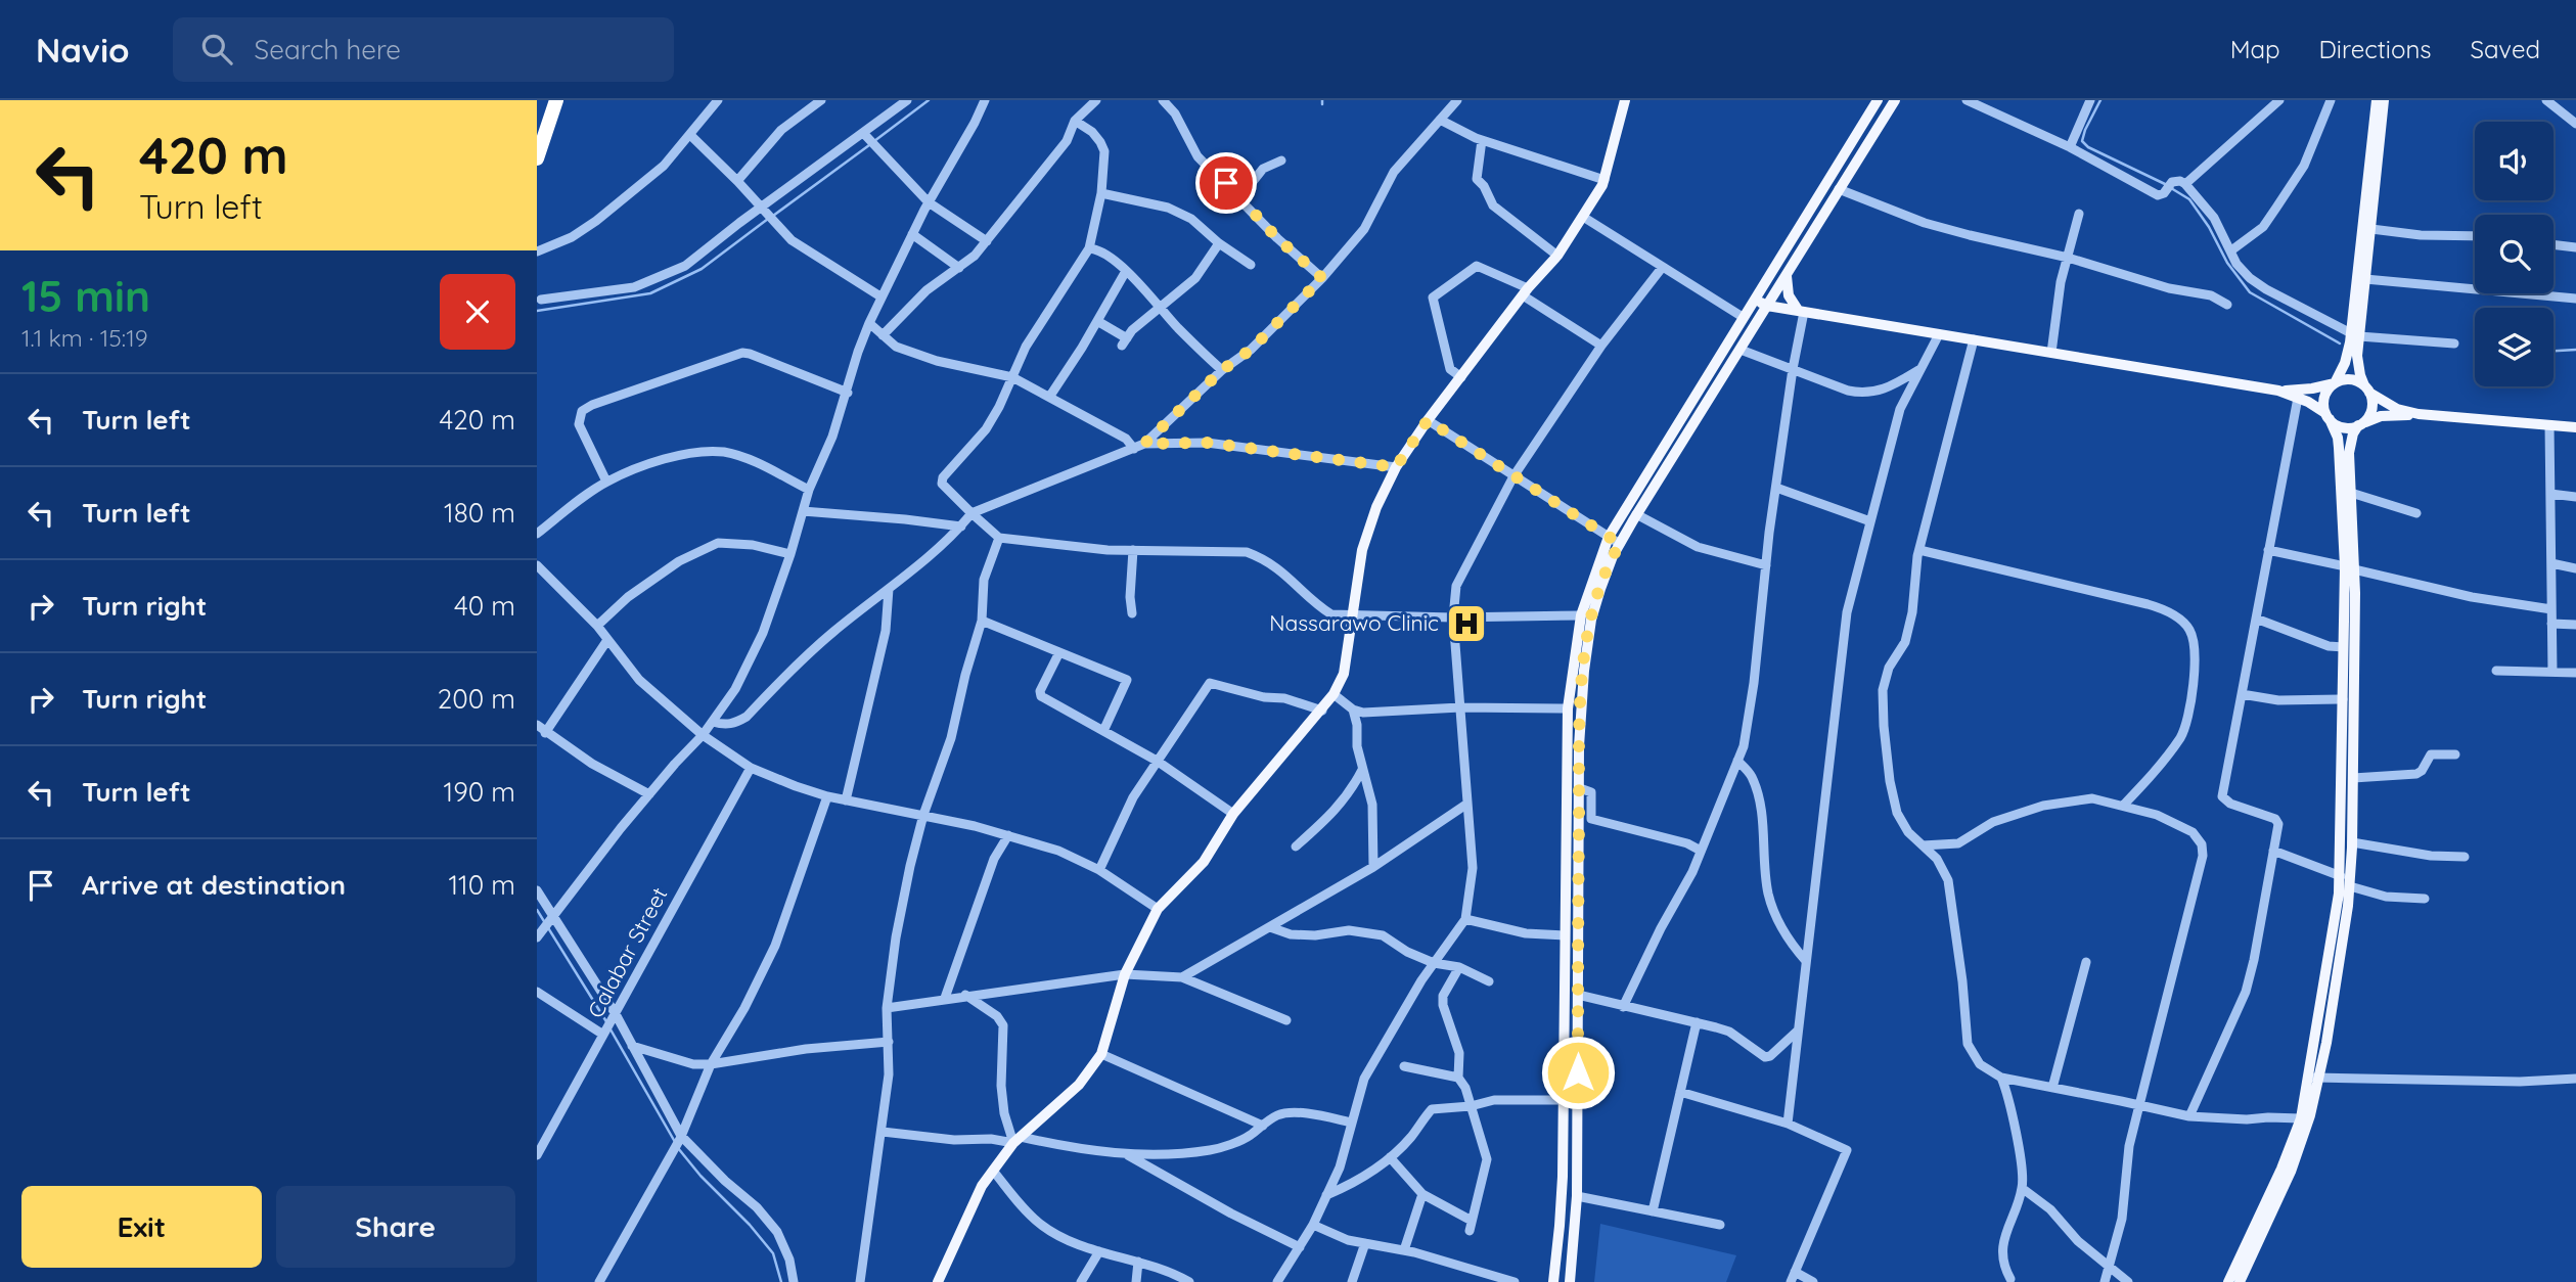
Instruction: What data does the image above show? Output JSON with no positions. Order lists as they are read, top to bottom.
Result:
{
  "streets": {
    "street": ["Calabar Street"]
  },
  "places": {
    "hospital": ["Nassarawo Clinic"]
  },
  "page": {
    "header": "Navio",
    "search": "Search here",
    "nav": ["Map", "Directions", "Saved"],
    "turn": ["420 m", "Turn left"],
    "heading": ["15 min", "1.1 km · 15:19"],
    "list": [
      {
        "name": "Turn left",
        "value": "420 m"
      },
      {
        "name": "Turn left",
        "value": "180 m"
      },
      {
        "name": "Turn right",
        "value": "40 m"
      },
      {
        "name": "Turn right",
        "value": "200 m"
      },
      {
        "name": "Turn left",
        "value": "190 m"
      },
      {
        "name": "Arrive at destination",
        "value": "110 m"
      }
    ],
    "buttons": ["Exit", "Share"]
  }
}
